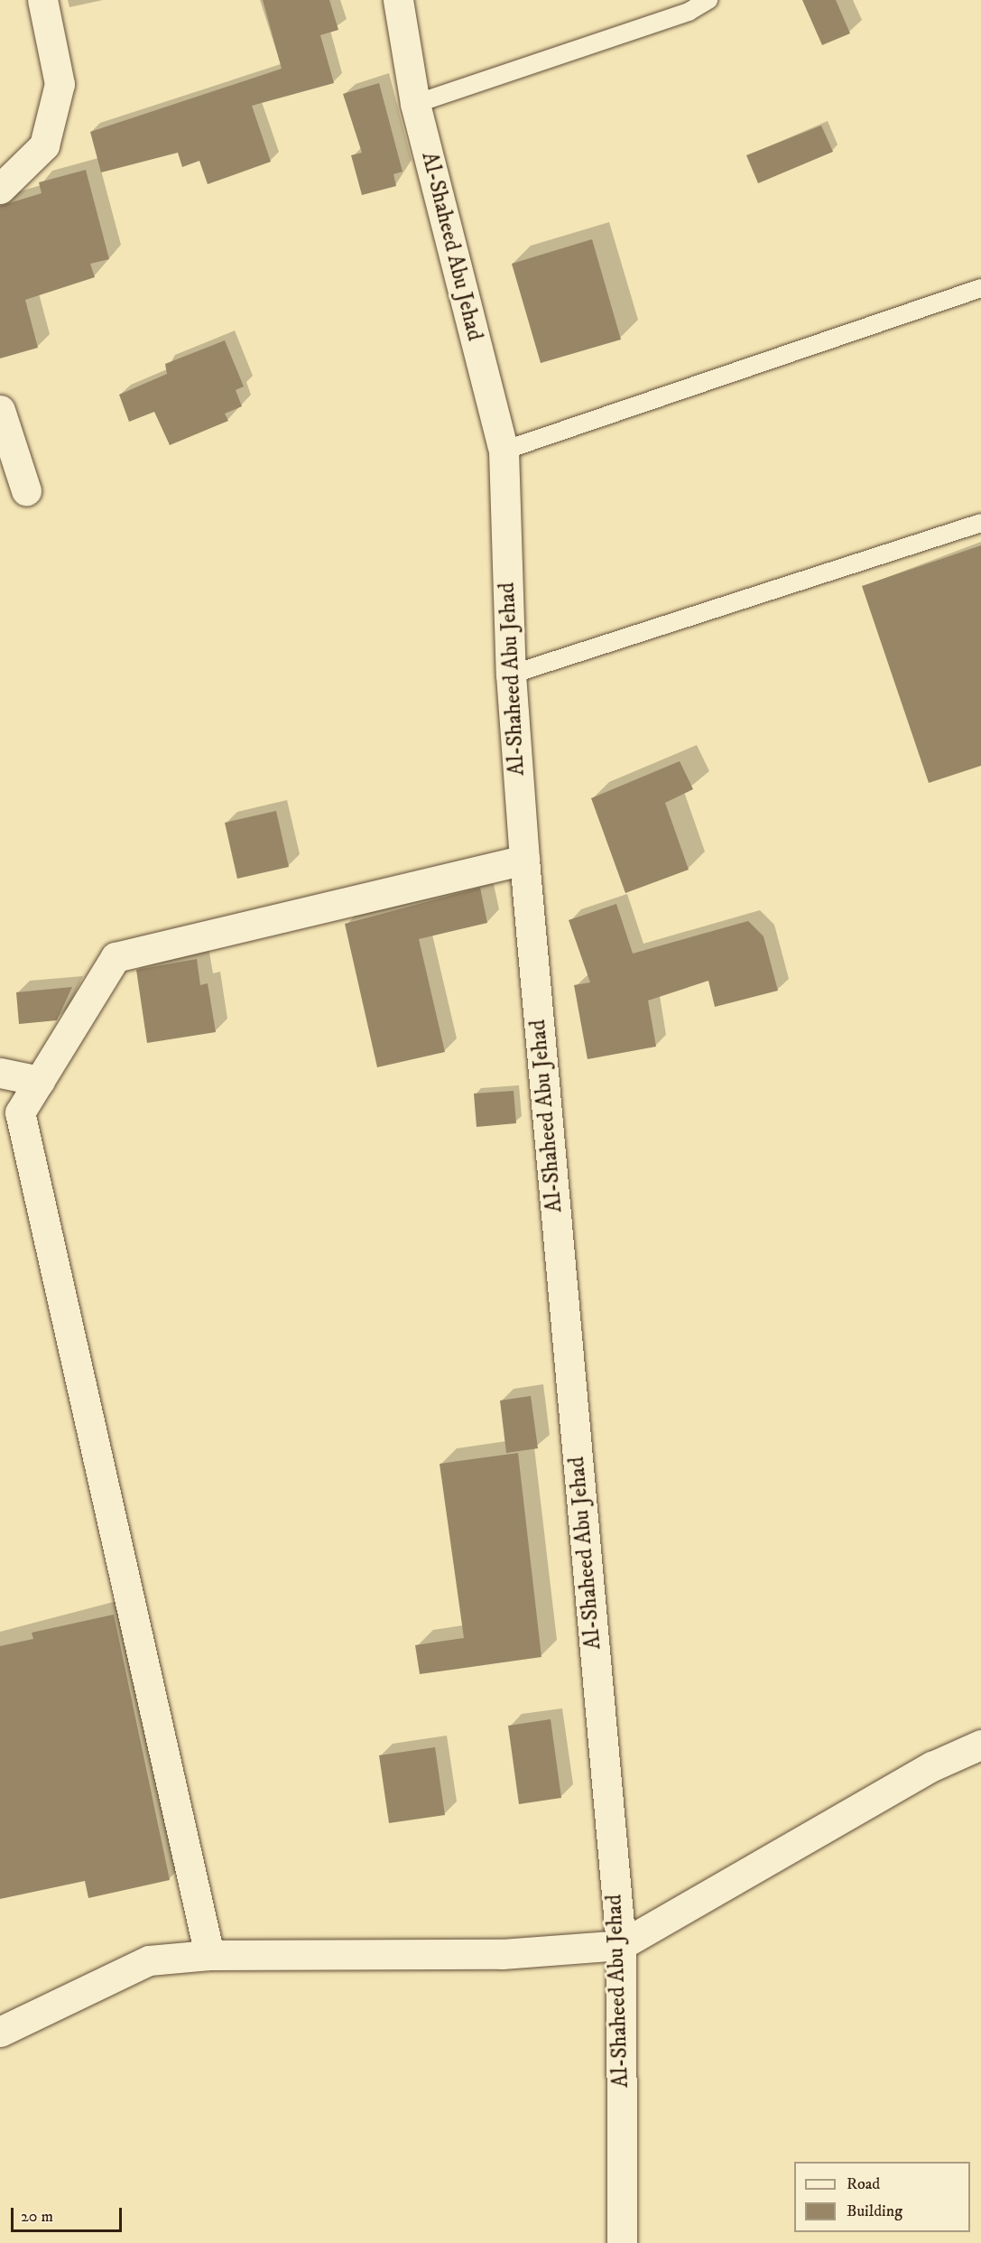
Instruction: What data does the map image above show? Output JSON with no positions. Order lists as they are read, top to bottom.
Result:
{
  "streets": {
    "street": ["Al-Shaheed Abu Jehad"]
  },
  "legend": ["Road", "Building"],
  "scale_bar": "20 m"
}
